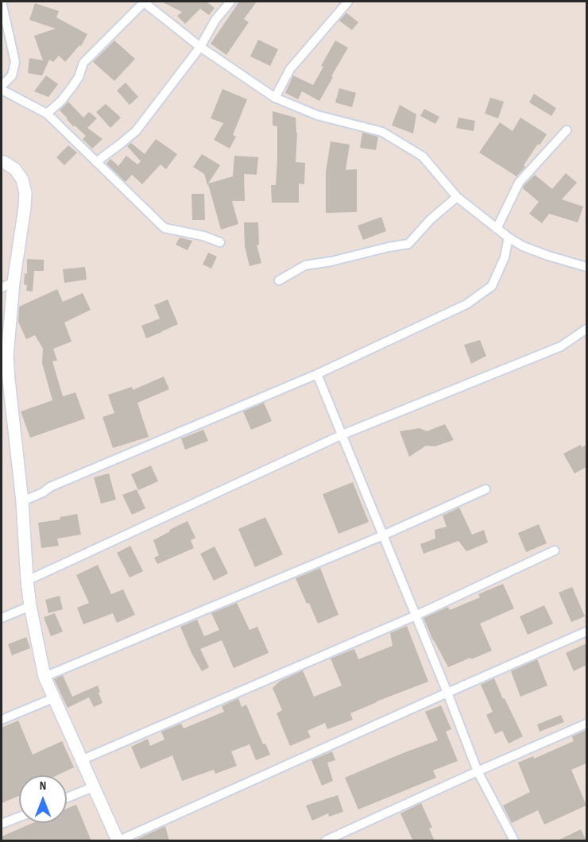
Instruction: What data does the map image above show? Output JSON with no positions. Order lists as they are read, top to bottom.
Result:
{
  "north": "top"
}
